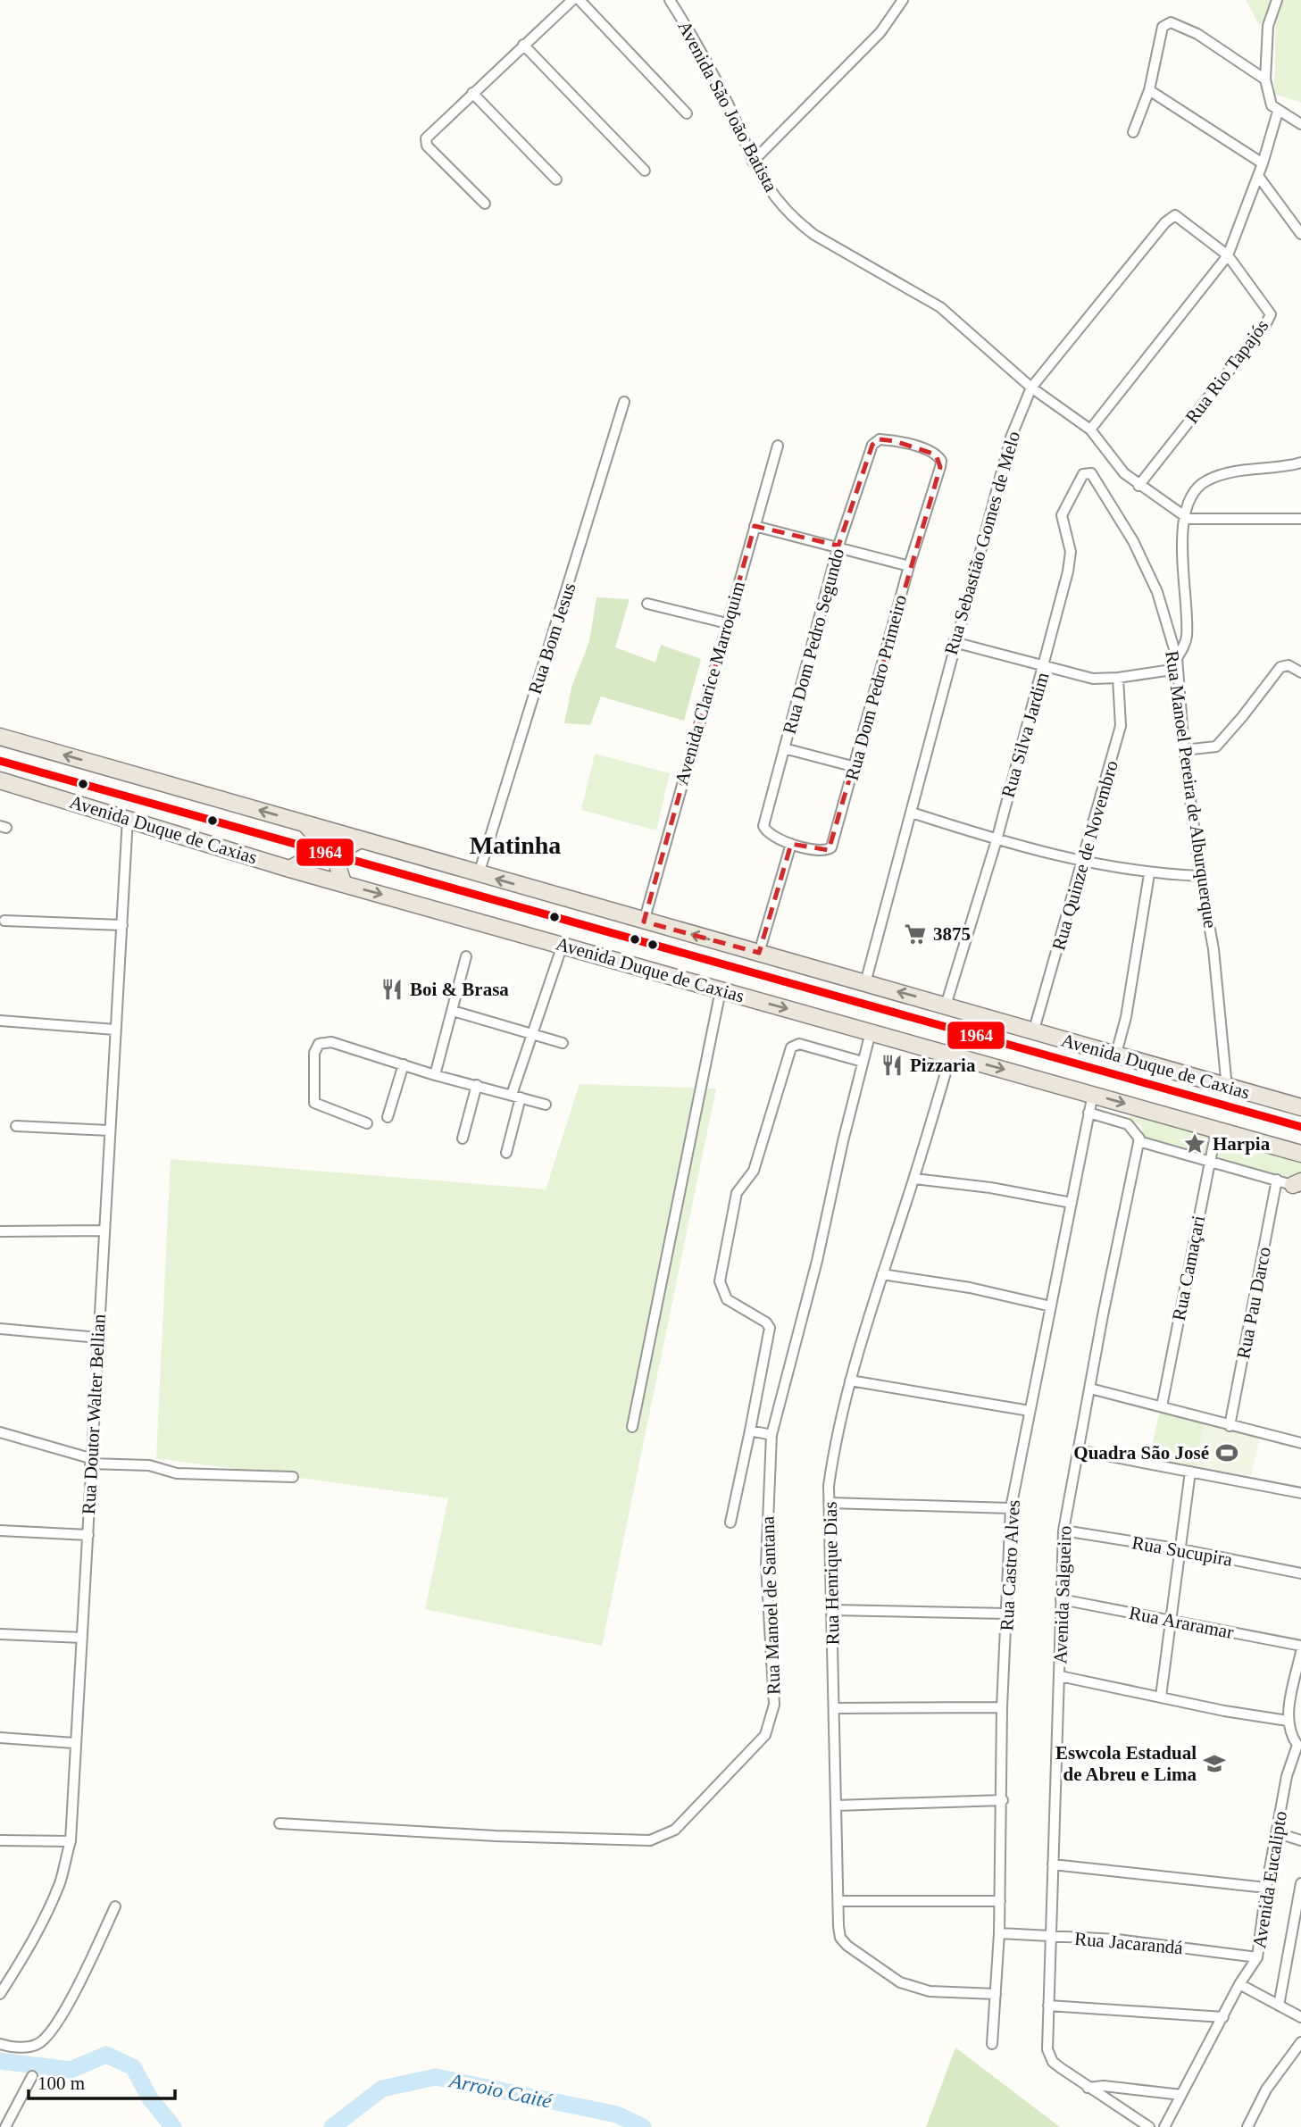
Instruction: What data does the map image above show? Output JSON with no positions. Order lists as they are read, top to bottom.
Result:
{
  "streets": {
    "highway": ["Avenida Duque de Caxias"],
    "street": [
      "Avenida São João Batista",
      "Rua Rio Tapajós",
      "Rua Sebastião Gomes de Melo",
      "Rua Bom Jesus",
      "Rua Dom Pedro Segundo",
      "Avenida Clarice Marroquim",
      "Rua Dom Pedro Primeiro",
      "Rua Silva Jardim",
      "Rua Manoel Pereira de Alburquerque",
      "Rua Quinze de Novembro",
      "Rua Camaçari",
      "Rua Pau Darco",
      "Rua Doutor Walter Bellian",
      "Rua Sucupira",
      "Rua Castro Alves",
      "Rua Henrique Dias",
      "Avenida Salgueiro",
      "Rua Manoel de Santana",
      "Rua Araramar",
      "Avenida Eucalipto",
      "Rua Jacarandá"
    ]
  },
  "crossings": [
    ["Avenida São João Batista", "Rua Rio Tapajós"],
    ["Avenida São João Batista", "Rua Sebastião Gomes de Melo"],
    ["Rua Rio Tapajós", "Rua Sebastião Gomes de Melo"],
    ["Rua Sebastião Gomes de Melo", "Avenida Duque de Caxias"],
    ["Rua Bom Jesus", "Avenida Duque de Caxias"],
    ["Rua Dom Pedro Segundo", "Rua Dom Pedro Primeiro"],
    ["Avenida Clarice Marroquim", "Avenida Duque de Caxias"],
    ["Rua Silva Jardim", "Rua Manoel Pereira de Alburquerque"],
    ["Rua Silva Jardim", "Avenida Duque de Caxias"],
    ["Rua Manoel Pereira de Alburquerque", "Avenida Duque de Caxias"],
    ["Avenida Duque de Caxias", "Rua Quinze de Novembro"],
    ["Avenida Duque de Caxias", "Rua Camaçari"],
    ["Avenida Duque de Caxias", "Rua Doutor Walter Bellian"],
    ["Avenida Duque de Caxias", "Rua Castro Alves"],
    ["Avenida Duque de Caxias", "Rua Henrique Dias"],
    ["Avenida Duque de Caxias", "Rua Manoel de Santana"],
    ["Rua Sucupira", "Avenida Salgueiro"],
    ["Rua Castro Alves", "Rua Henrique Dias"],
    ["Rua Castro Alves", "Rua Jacarandá"],
    ["Avenida Salgueiro", "Rua Araramar"],
    ["Avenida Salgueiro", "Rua Jacarandá"],
    ["Avenida Eucalipto", "Rua Jacarandá"]
  ],
  "districts": ["Matinha"],
  "water": ["Arroio Caité"],
  "places": {
    "supermarket": ["3875"],
    "restaurant": ["Boi & Brasa", "Pizzaria"],
    "place": ["Harpia"],
    "sports": ["Quadra São José"],
    "school or university": ["Eswcola Estadual de Abreu e Lima"]
  },
  "lines": ["transit line 1964"],
  "scale_bar": "100 m"
}
